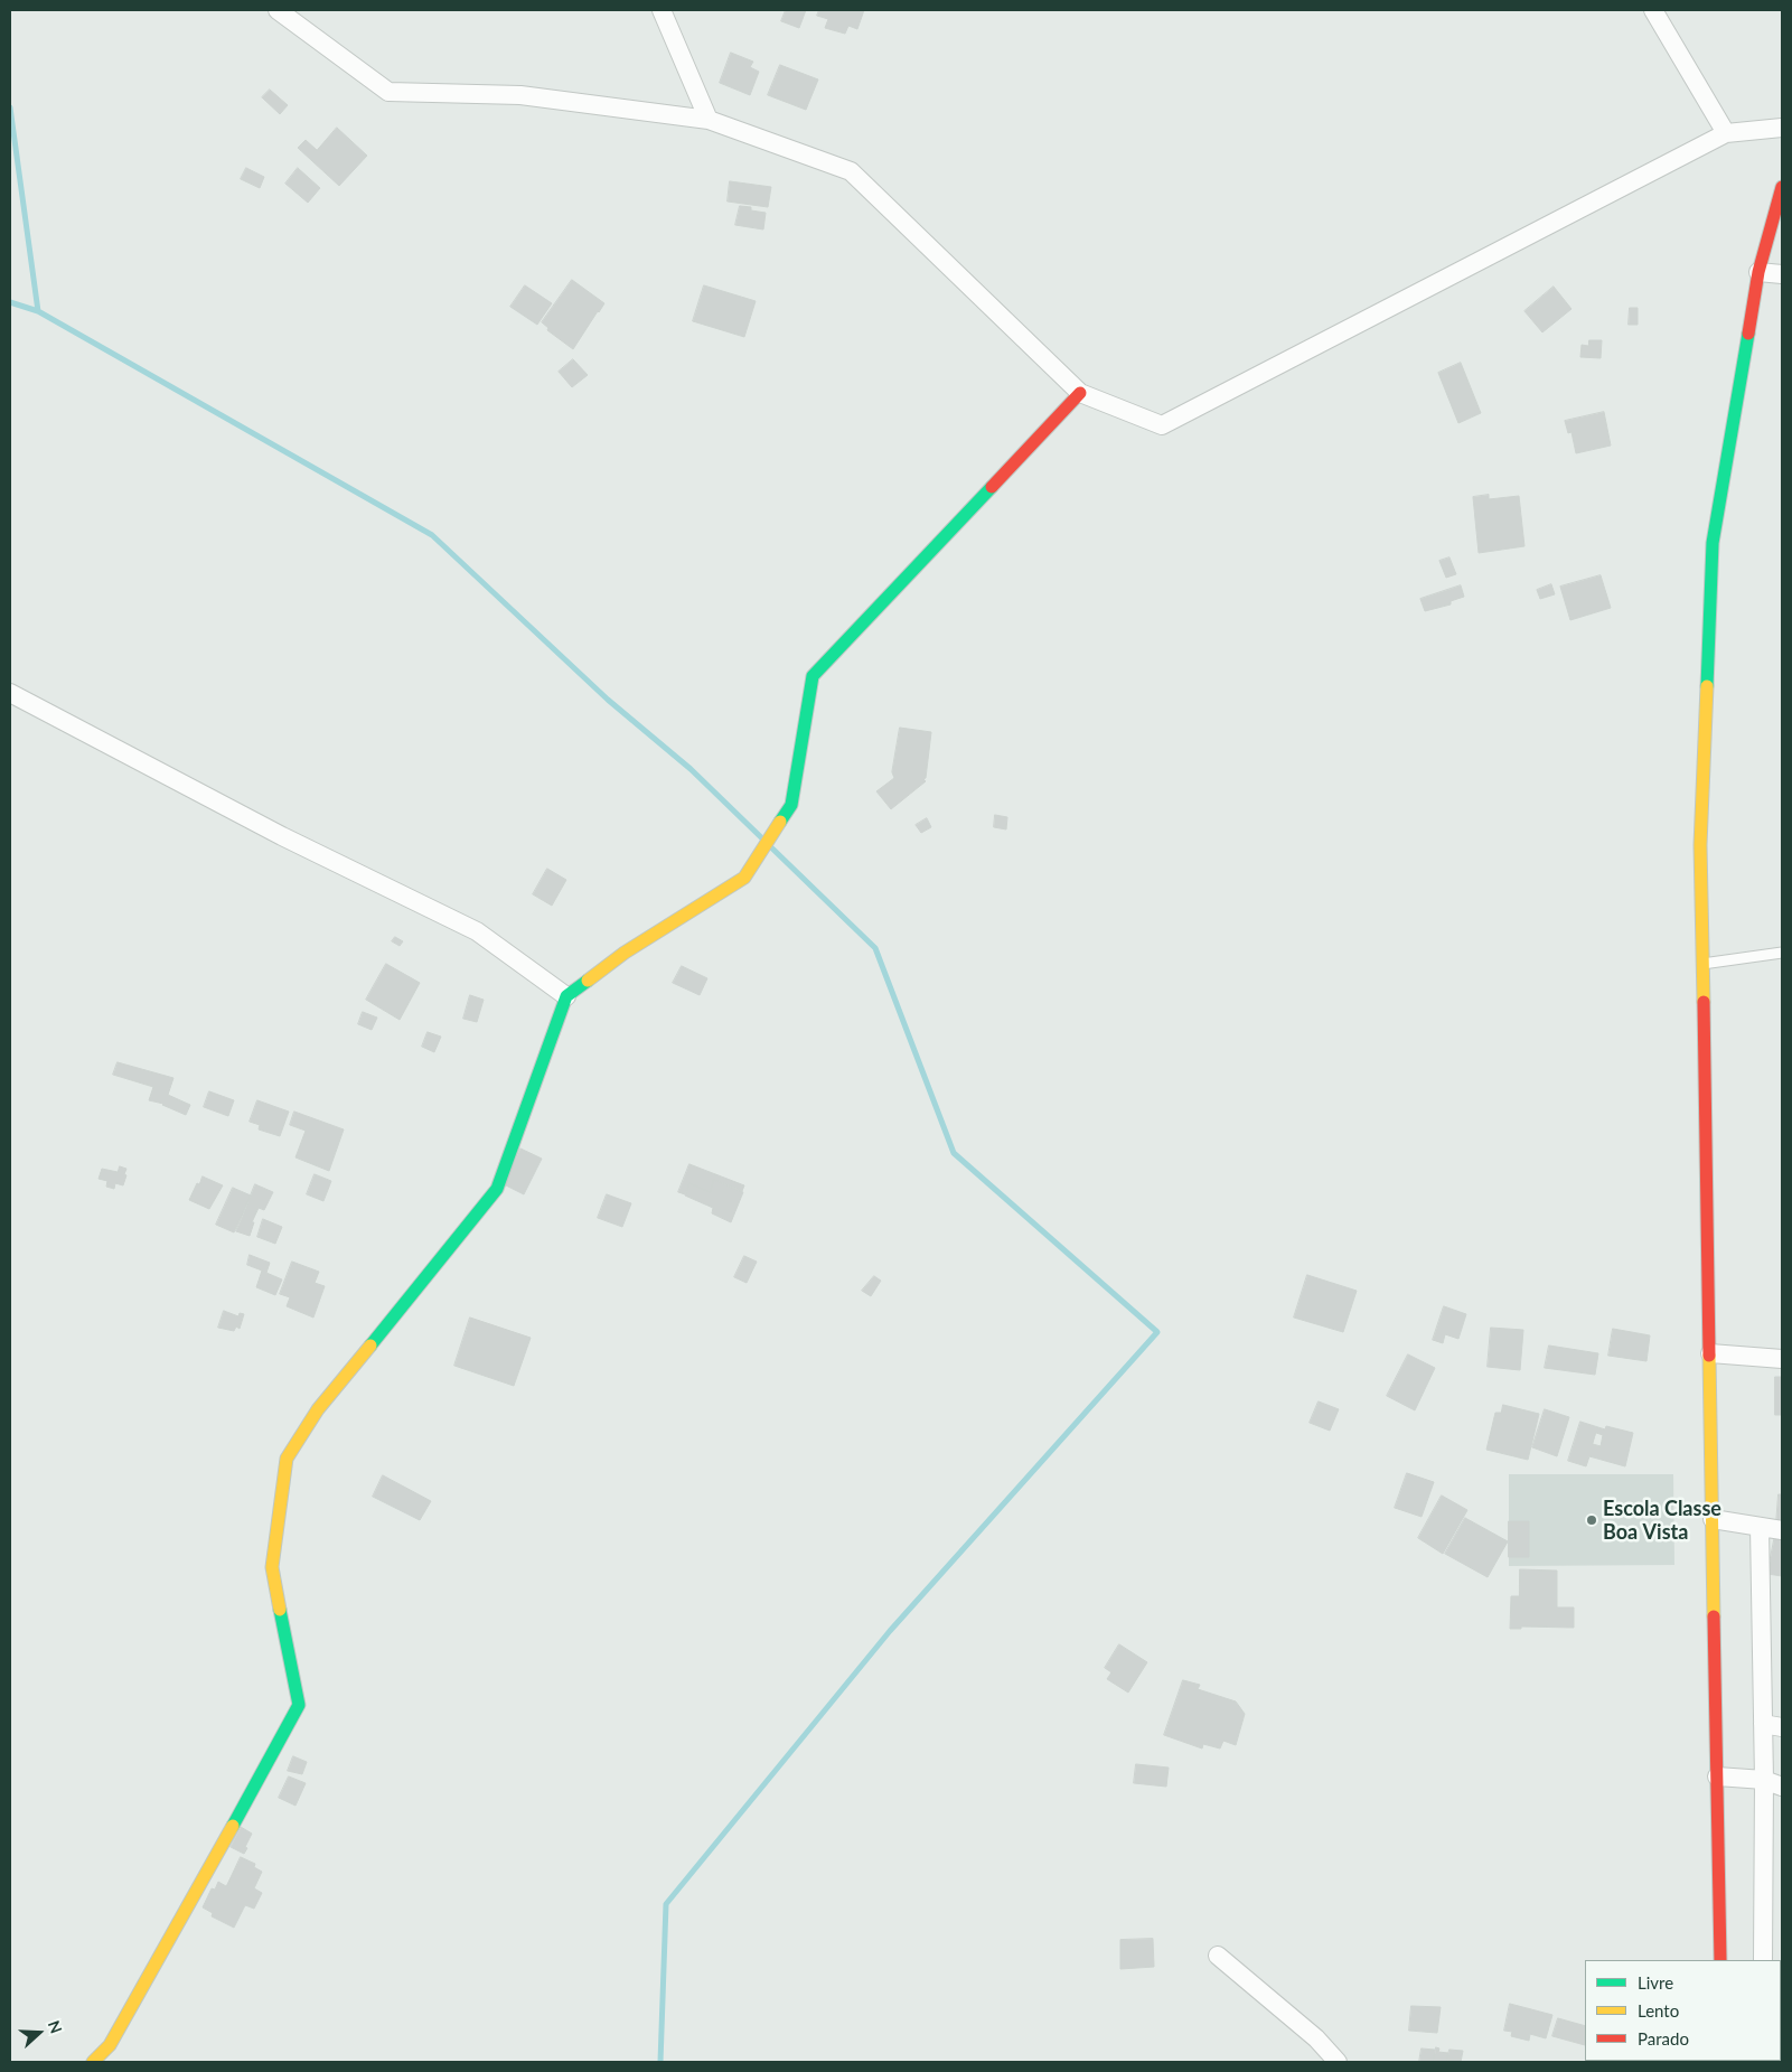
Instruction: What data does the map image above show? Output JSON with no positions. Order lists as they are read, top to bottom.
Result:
{
  "places": ["Escola Classe Boa Vista"],
  "legend": ["Livre", "Lento", "Parado"],
  "north": "right"
}
